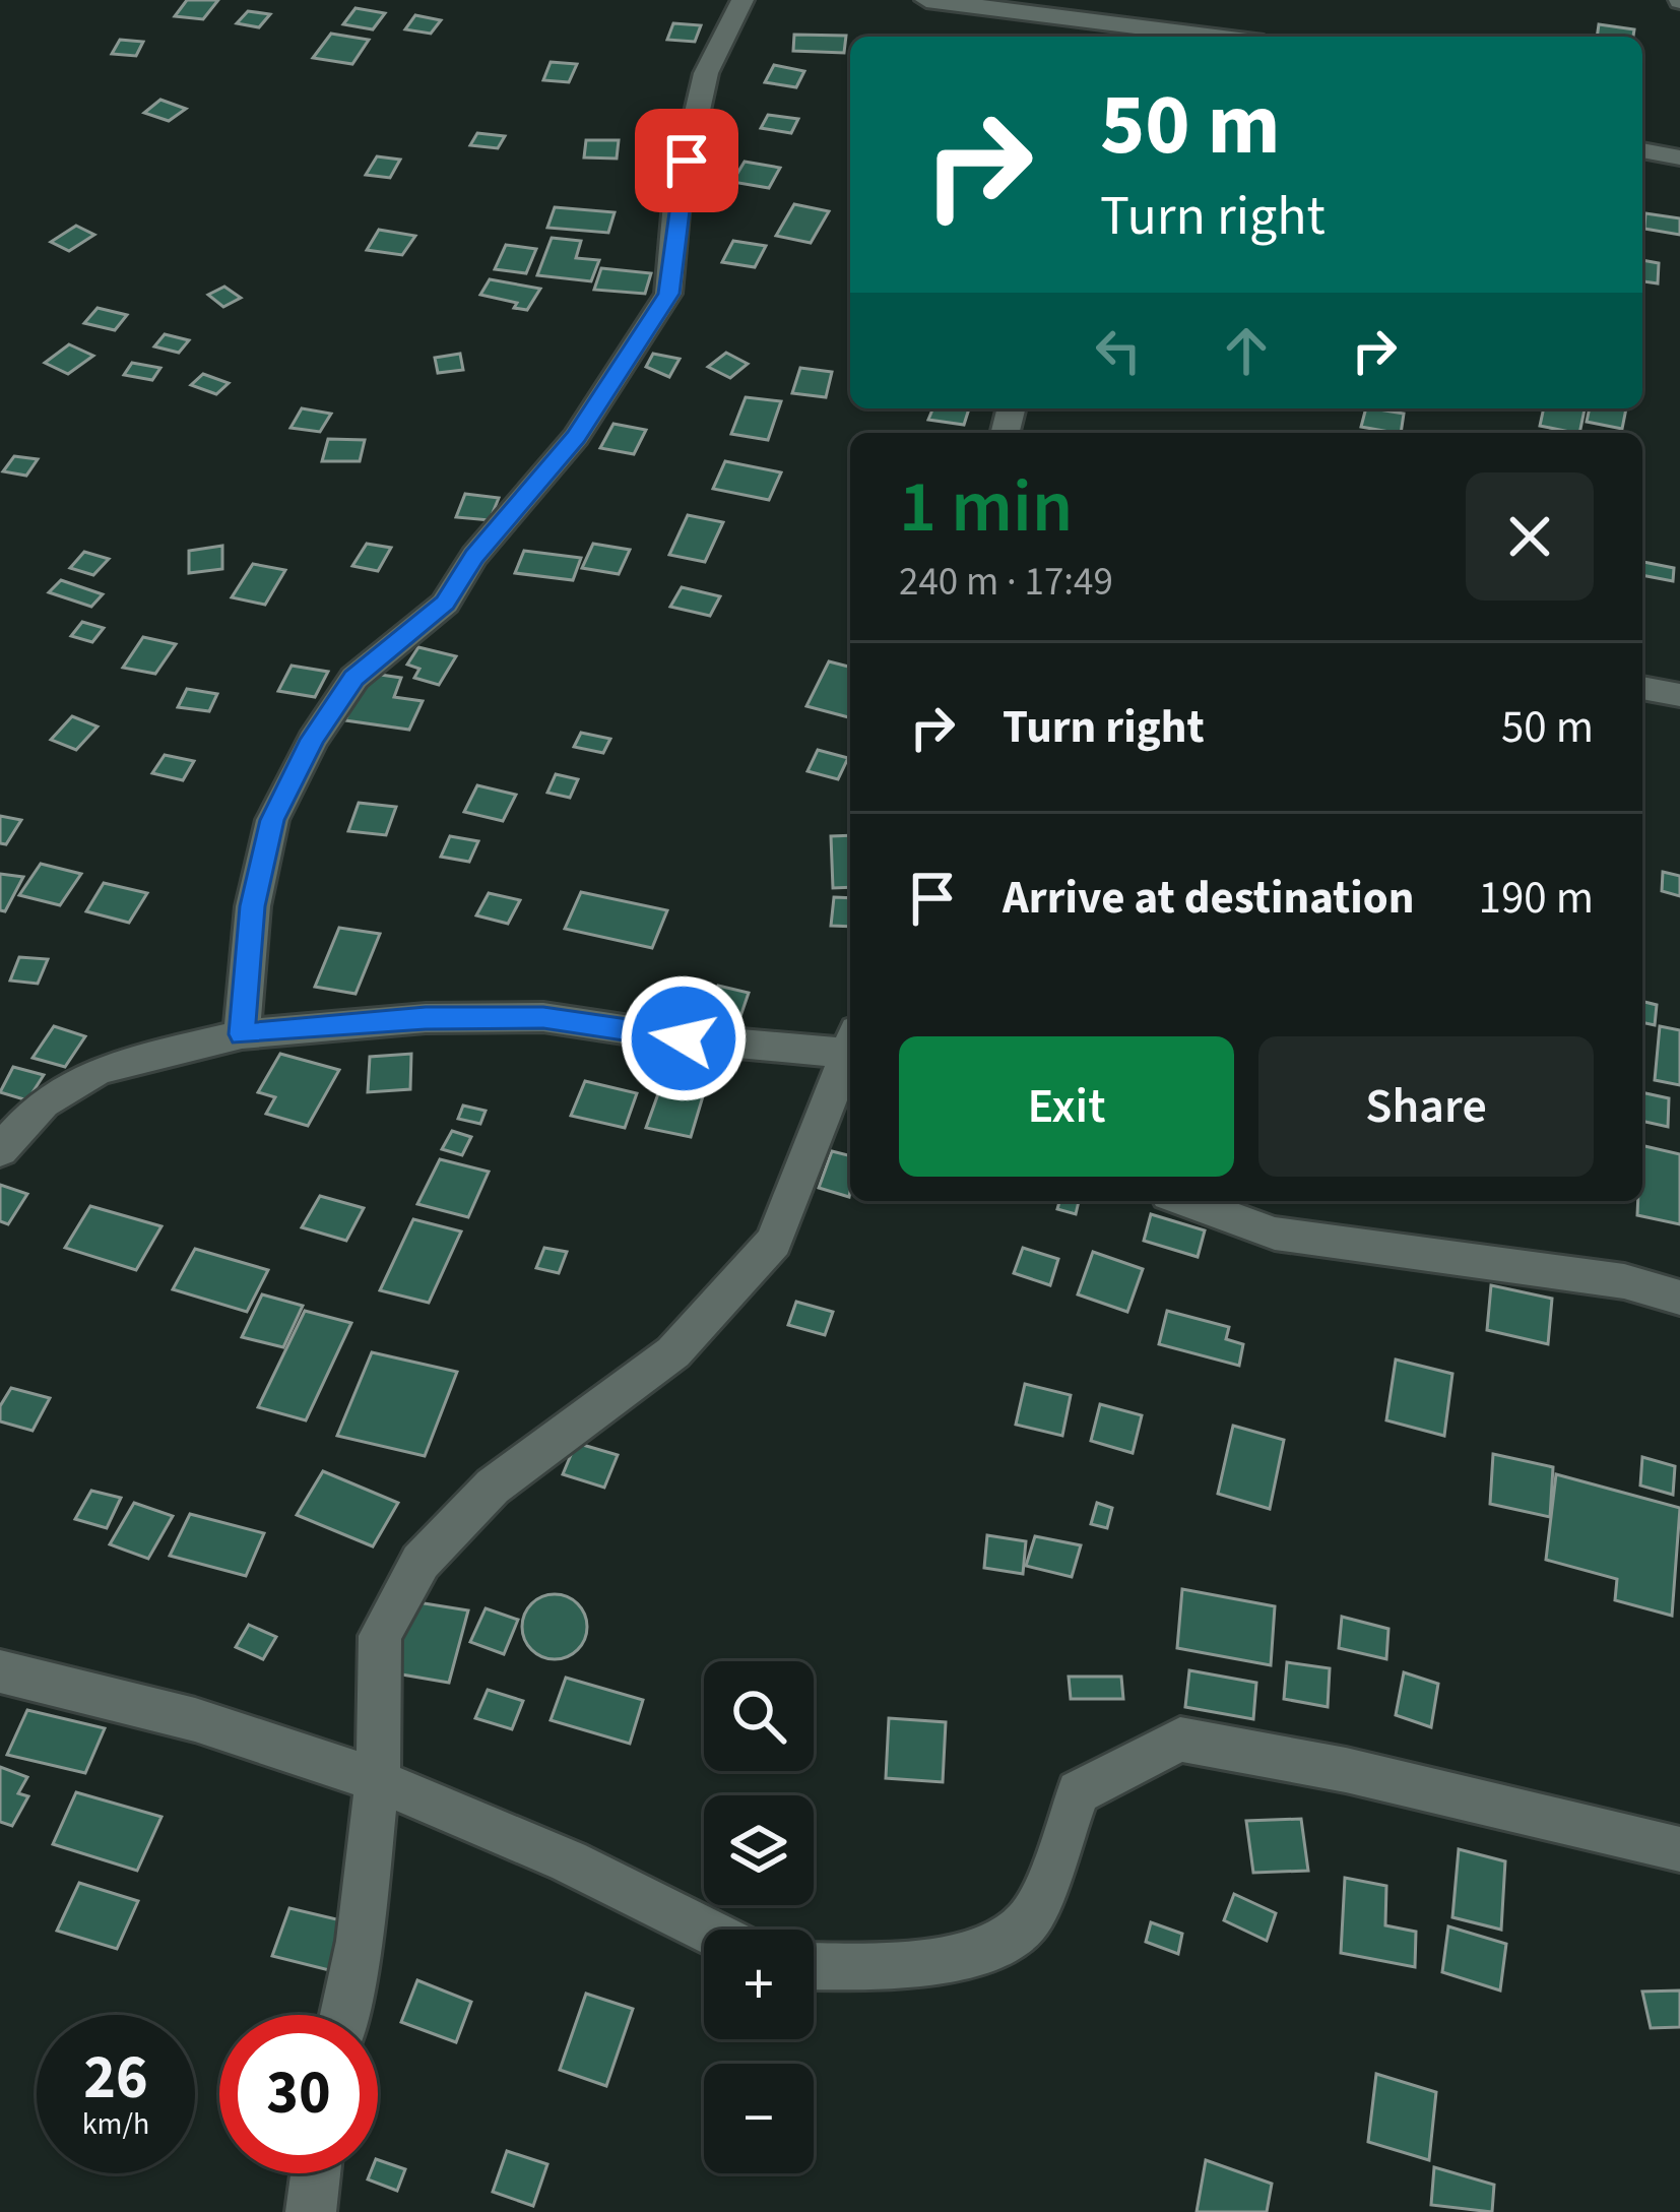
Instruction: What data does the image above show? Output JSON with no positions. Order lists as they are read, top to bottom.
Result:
{
  "page": {
    "turn": ["50 m", "Turn right"],
    "heading": ["1 min", "240 m · 17:49"],
    "list": [
      {
        "name": "Turn right",
        "value": "50 m"
      },
      {
        "name": "Arrive at destination",
        "value": "190 m"
      }
    ],
    "buttons": ["Exit", "Share"],
    "map_buttons": ["+", "−"],
    "speed": "26 km/h",
    "limit": "30"
  }
}
